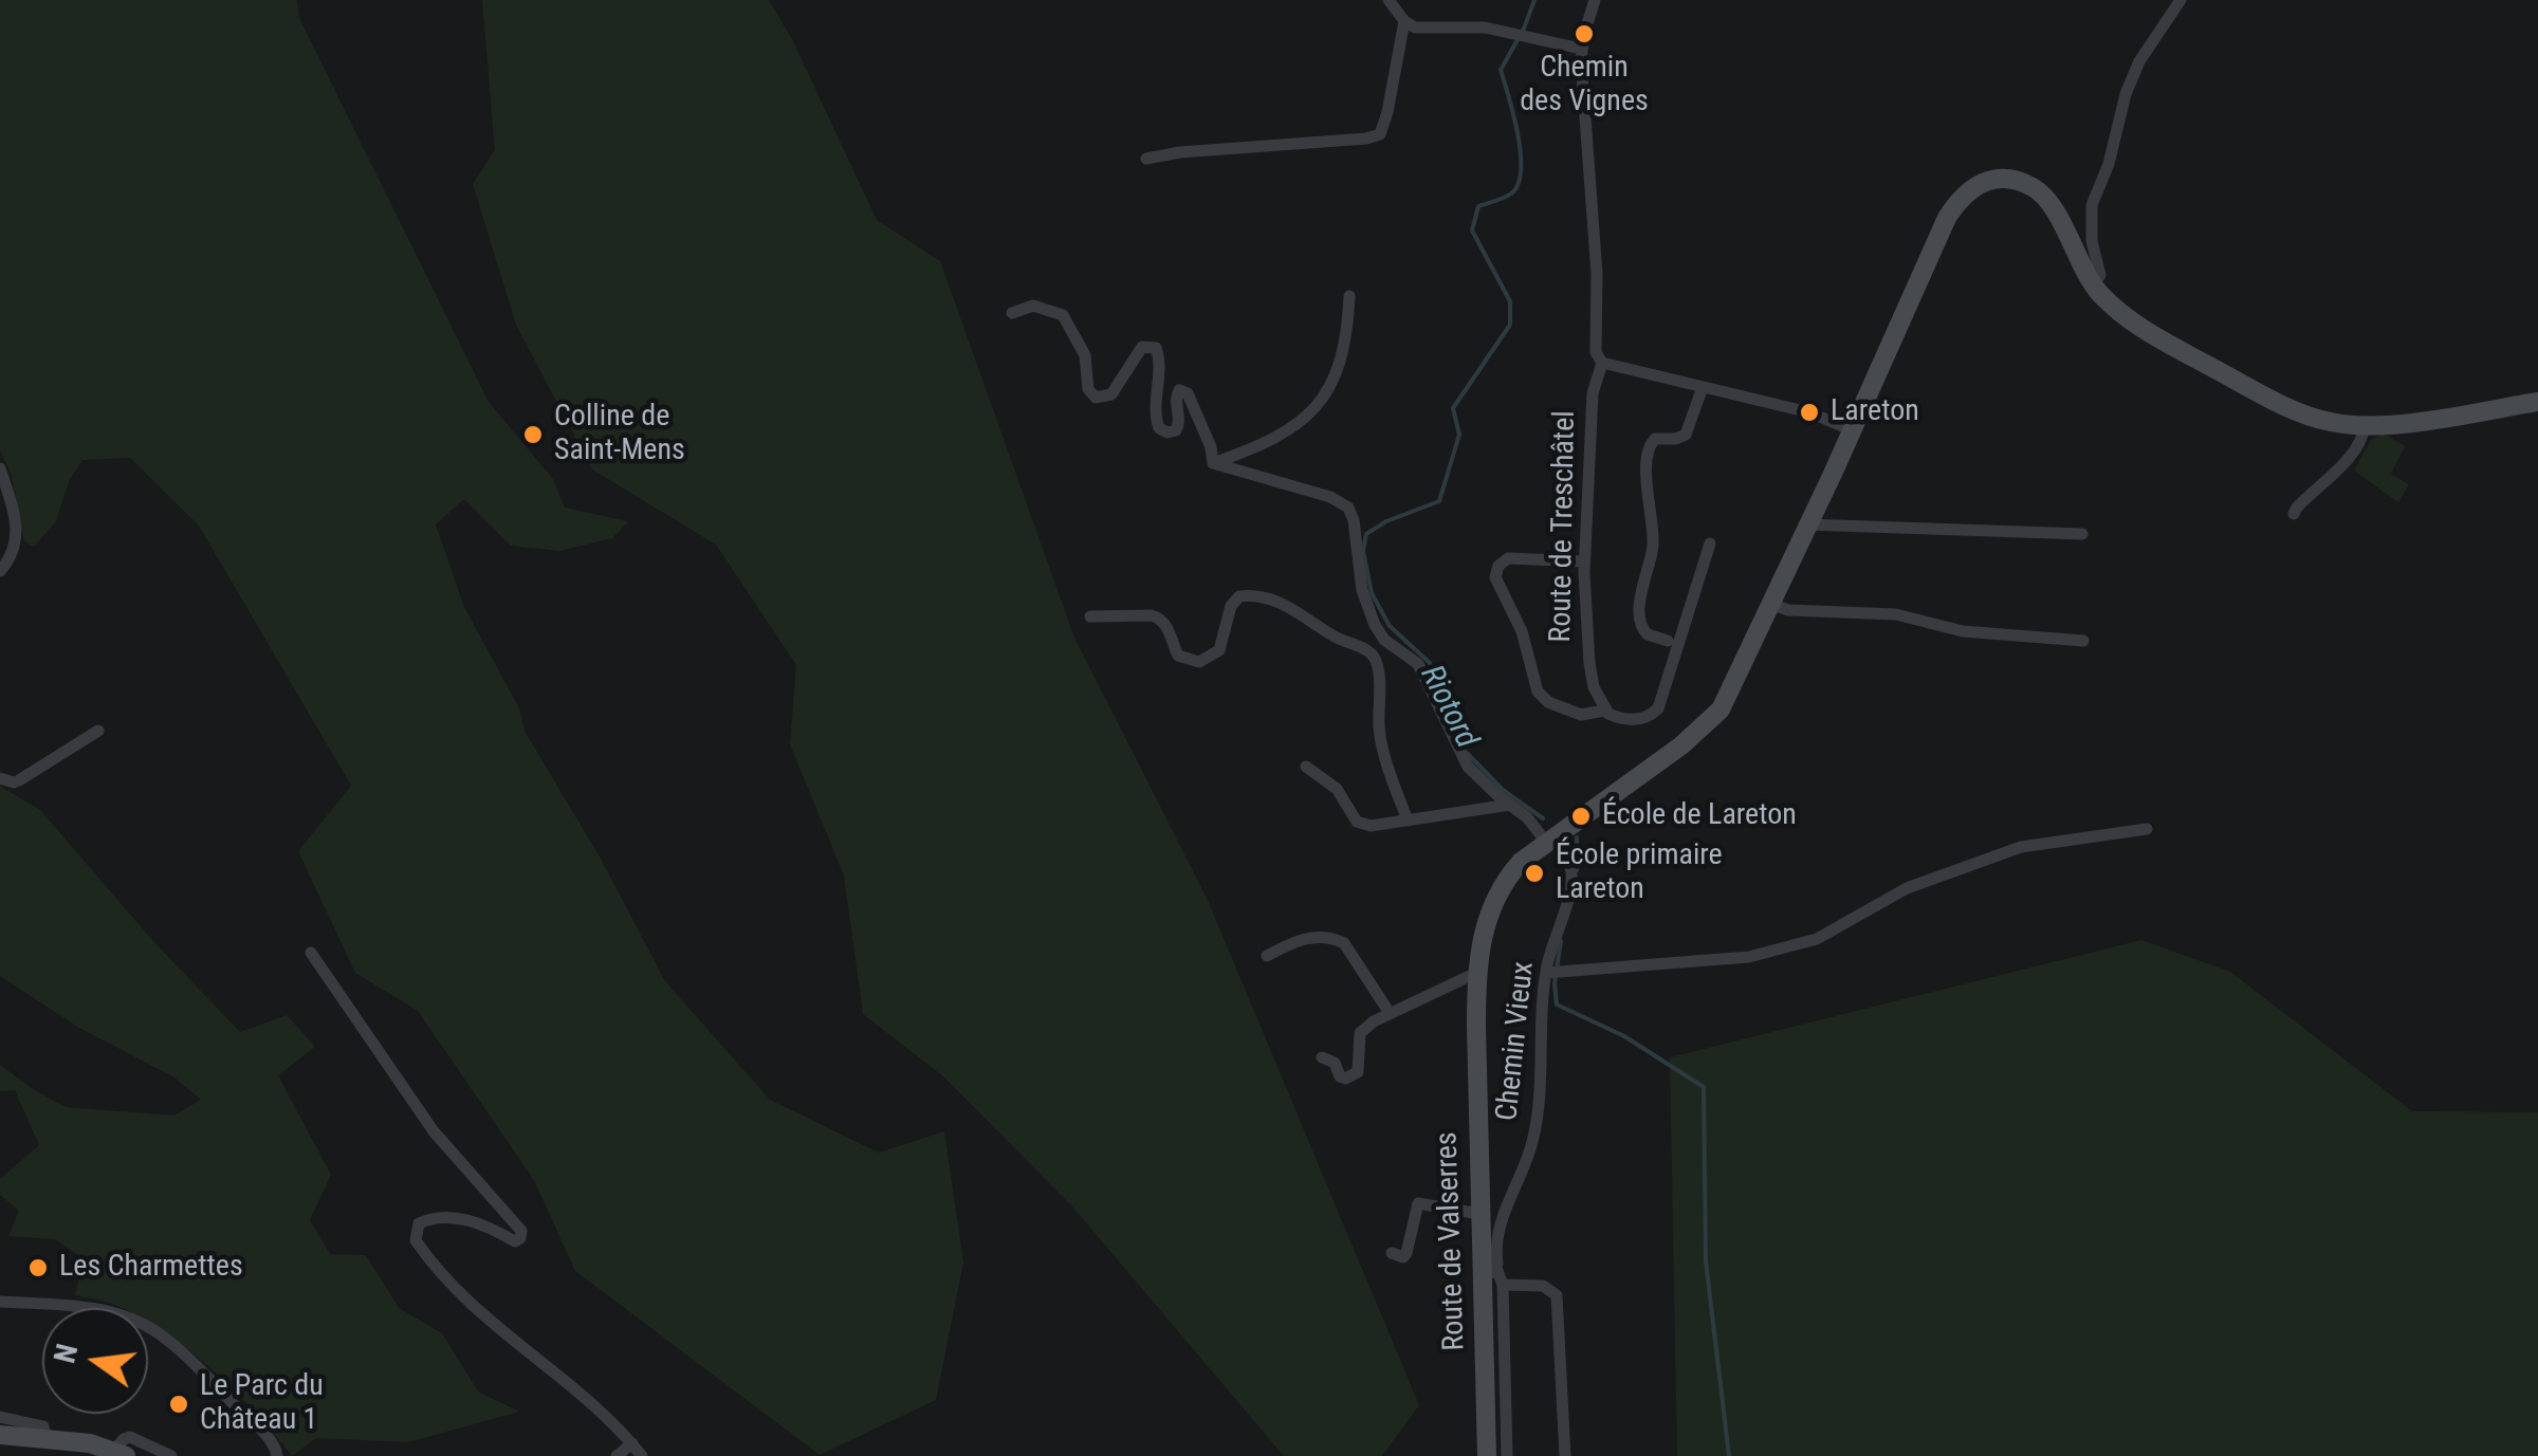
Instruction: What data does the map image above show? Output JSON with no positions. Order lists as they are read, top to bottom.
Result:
{
  "streets": {
    "street": ["Route de Treschâtel", "Chemin Vieux", "Route de Valserres"]
  },
  "crossings": [
    ["Chemin Vieux", "Route de Valserres"]
  ],
  "water": ["Riotord"],
  "places": [
    "Chemin des Vignes",
    "Lareton",
    "Colline de Saint-Mens",
    "École de Lareton",
    "École primaire Lareton",
    "Les Charmettes",
    "Le Parc du Château 1"
  ],
  "north": "left"
}
